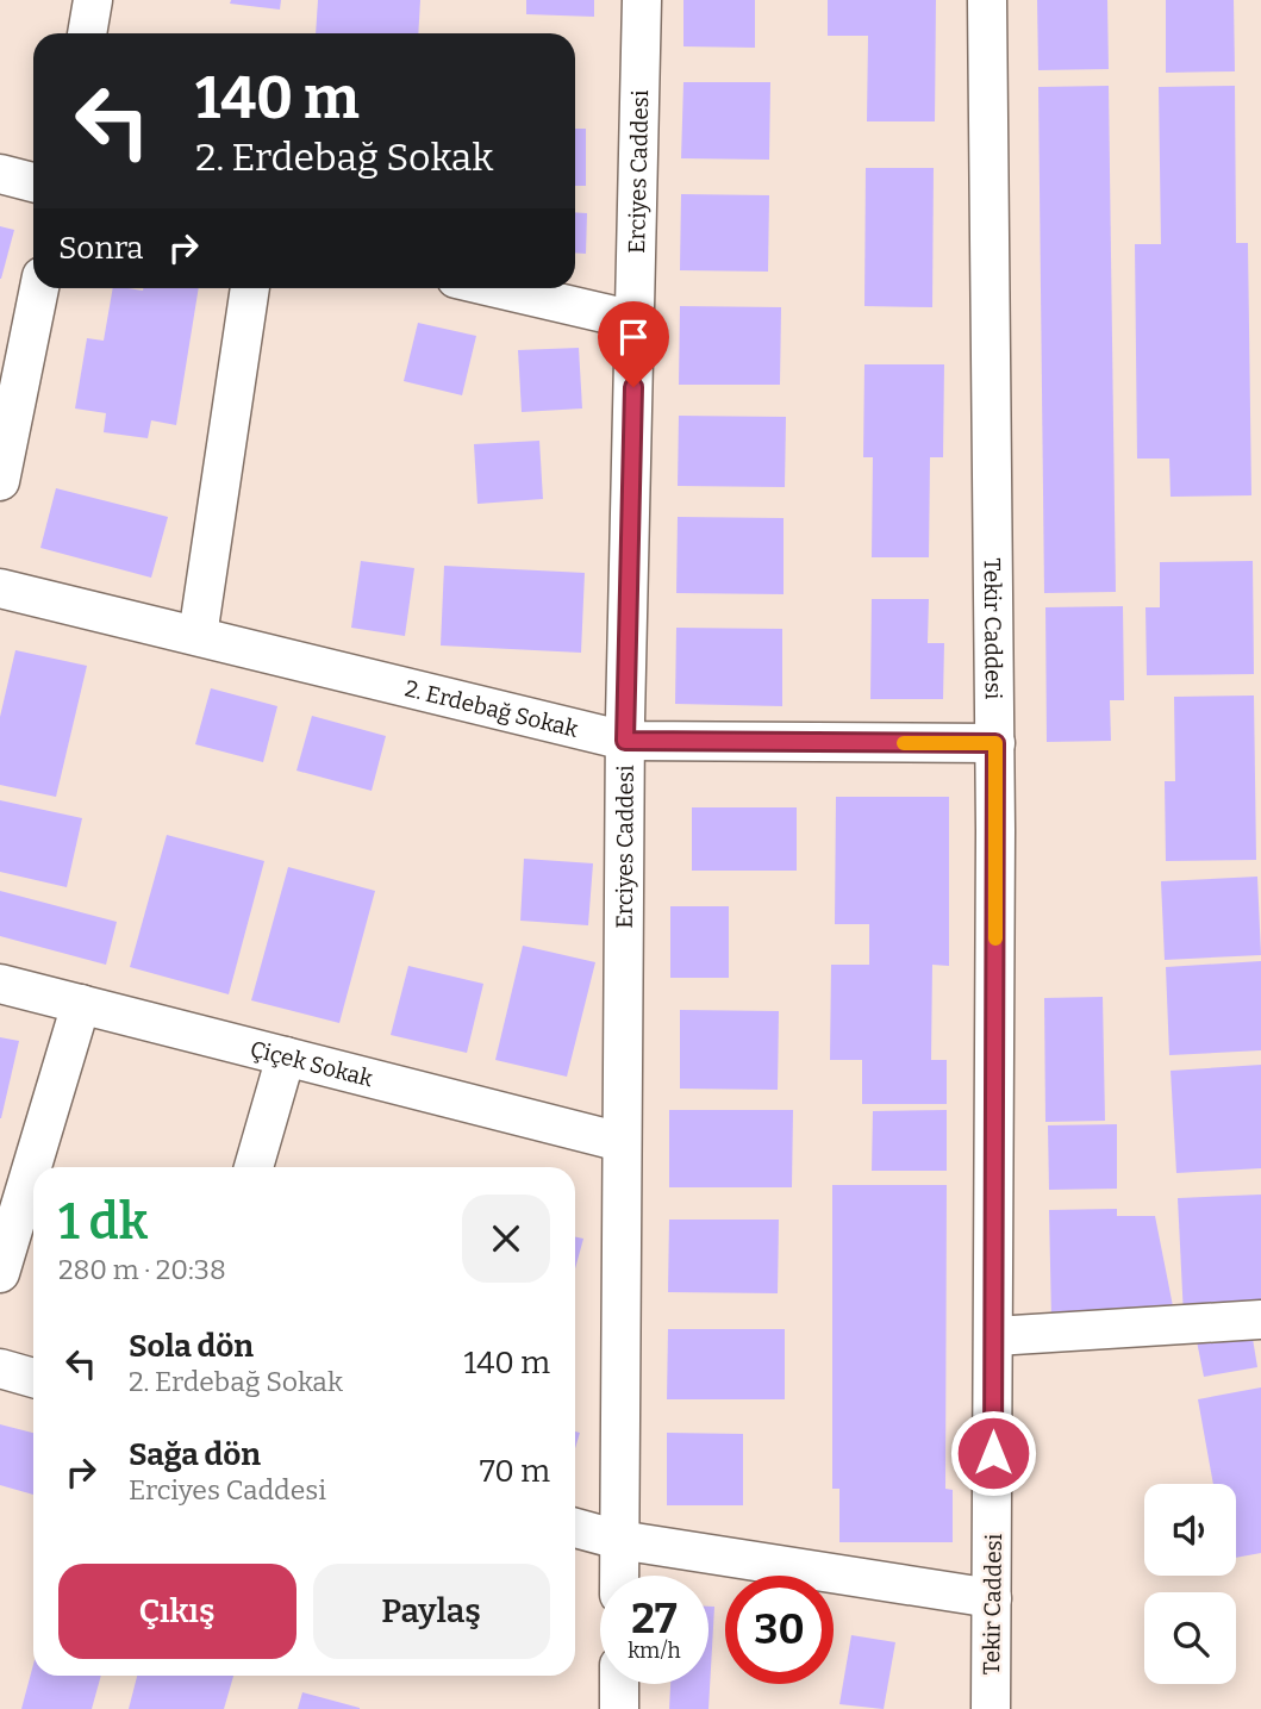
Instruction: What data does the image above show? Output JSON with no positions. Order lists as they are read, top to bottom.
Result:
{
  "streets": {
    "street": [
      "Erciyes Caddesi",
      "Tekir Caddesi",
      "2. Erdebağ Sokak",
      "Çiçek Sokak"
    ]
  },
  "crossings": [
    ["Erciyes Caddesi", "2. Erdebağ Sokak"],
    ["Erciyes Caddesi", "Çiçek Sokak"],
    ["Tekir Caddesi", "2. Erdebağ Sokak"]
  ],
  "page": {
    "turn": ["140 m", "2. Erdebağ Sokak"],
    "then": "Sonra",
    "heading": ["1 dk", "280 m · 20:38"],
    "list": [
      {
        "name": "Sola dön",
        "note": "2. Erdebağ Sokak",
        "value": "140 m"
      },
      {
        "name": "Sağa dön",
        "note": "Erciyes Caddesi",
        "value": "70 m"
      }
    ],
    "buttons": ["Çıkış", "Paylaş"],
    "speed": "27 km/h",
    "limit": "30"
  }
}
